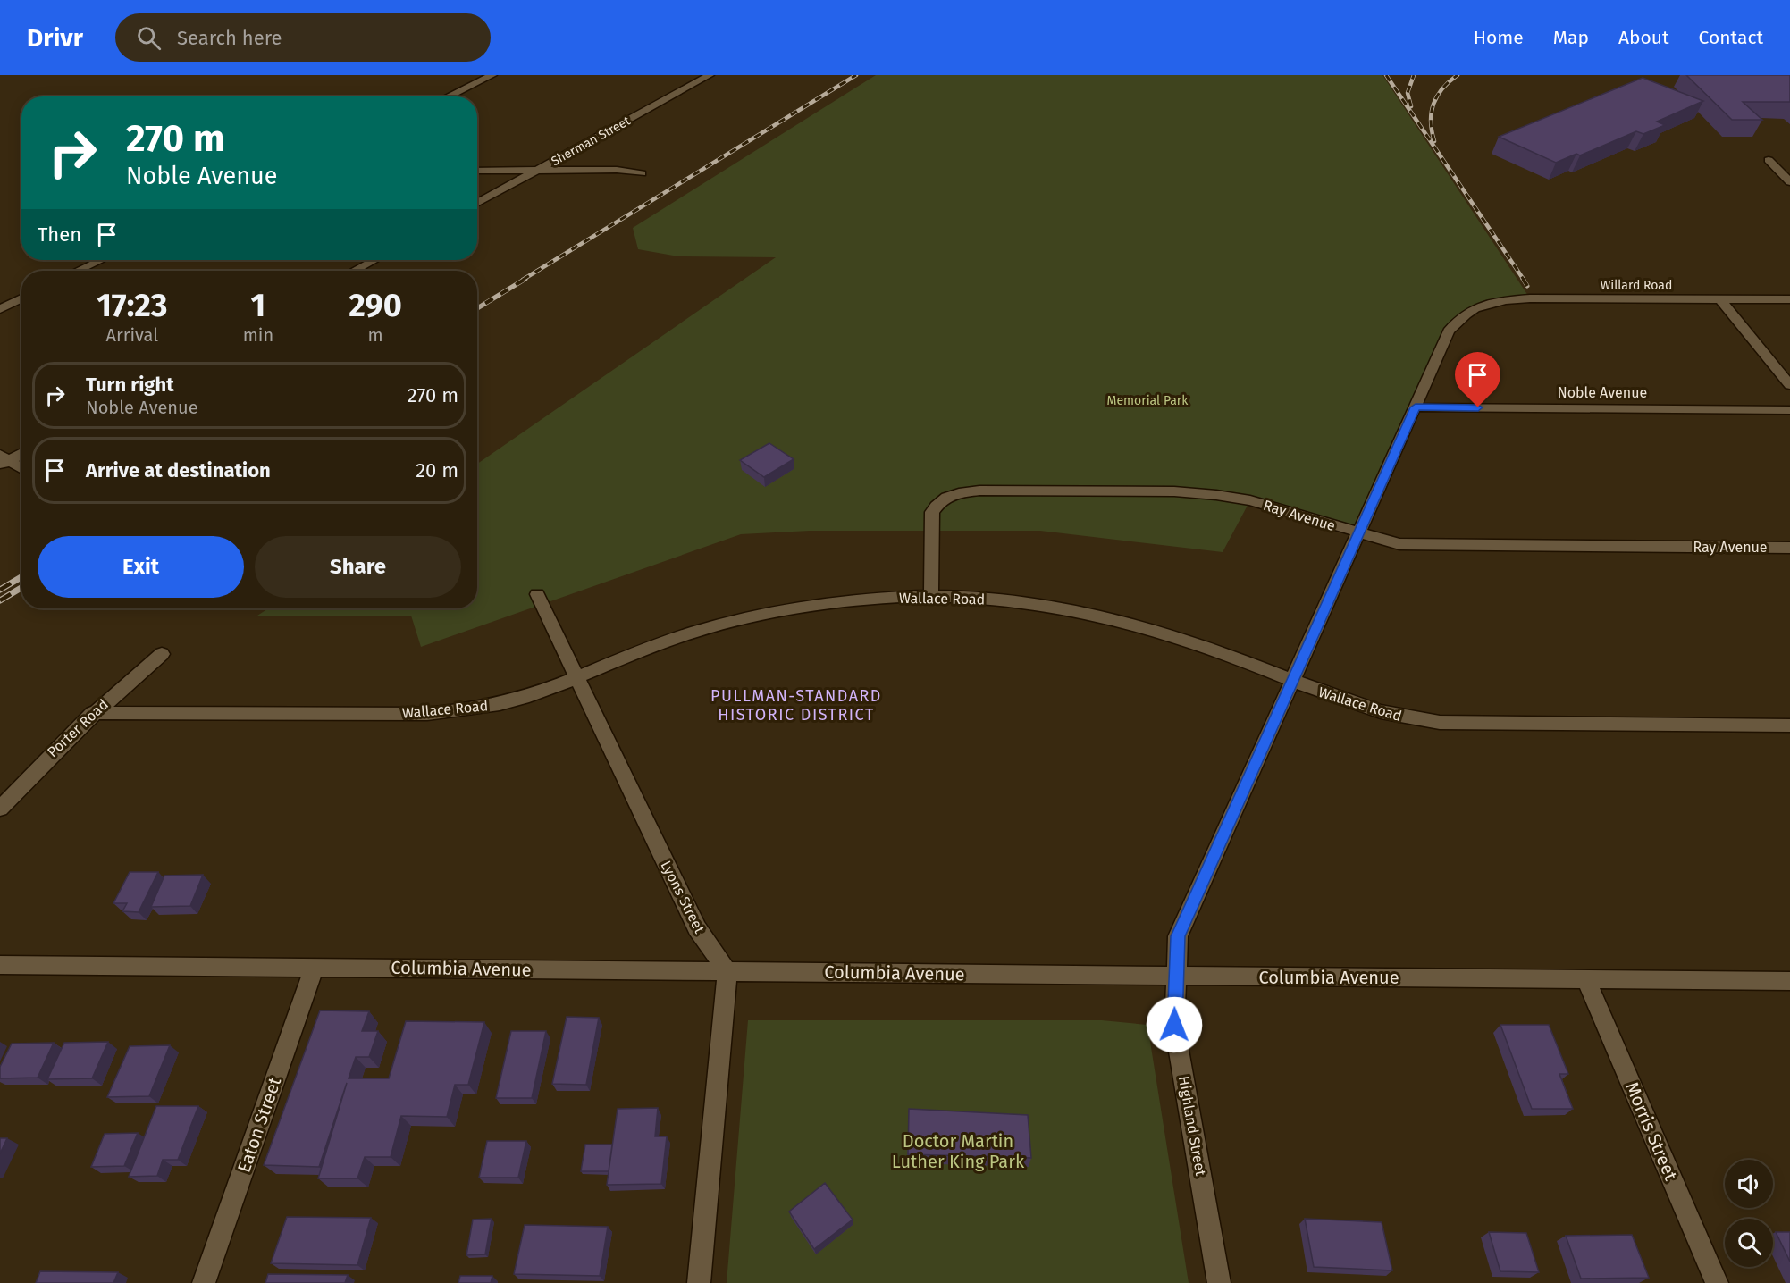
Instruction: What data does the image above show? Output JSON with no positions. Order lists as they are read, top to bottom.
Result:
{
  "streets": {
    "street": [
      "Sherman Street",
      "Willard Road",
      "Noble Avenue",
      "Ray Avenue",
      "Wallace Road",
      "Porter Road",
      "Lyons Street",
      "Columbia Avenue",
      "Eaton Street",
      "Highland Street",
      "Morris Street"
    ]
  },
  "crossings": [
    ["Willard Road", "Highland Street"],
    ["Noble Avenue", "Highland Street"],
    ["Ray Avenue", "Wallace Road"],
    ["Ray Avenue", "Highland Street"],
    ["Wallace Road", "Porter Road"],
    ["Wallace Road", "Lyons Street"],
    ["Wallace Road", "Highland Street"],
    ["Lyons Street", "Columbia Avenue"],
    ["Columbia Avenue", "Eaton Street"],
    ["Columbia Avenue", "Highland Street"],
    ["Columbia Avenue", "Morris Street"]
  ],
  "districts": ["PULLMAN-STANDARD HISTORIC DISTRICT"],
  "parks": ["Memorial Park", "Doctor Martin Luther King Park"],
  "page": {
    "header": "Drivr",
    "search": "Search here",
    "nav": [
      "Home",
      "Map",
      "About",
      "Contact"
    ],
    "turn": ["270 m", "Noble Avenue"],
    "then": "Then",
    "eta": [
      "17:23",
      "Arrival",
      "1",
      "min",
      "290",
      "m"
    ],
    "list": [
      {
        "name": "Turn right",
        "note": "Noble Avenue",
        "value": "270 m"
      },
      {
        "name": "Arrive at destination",
        "value": "20 m"
      }
    ],
    "buttons": ["Exit", "Share"]
  }
}
